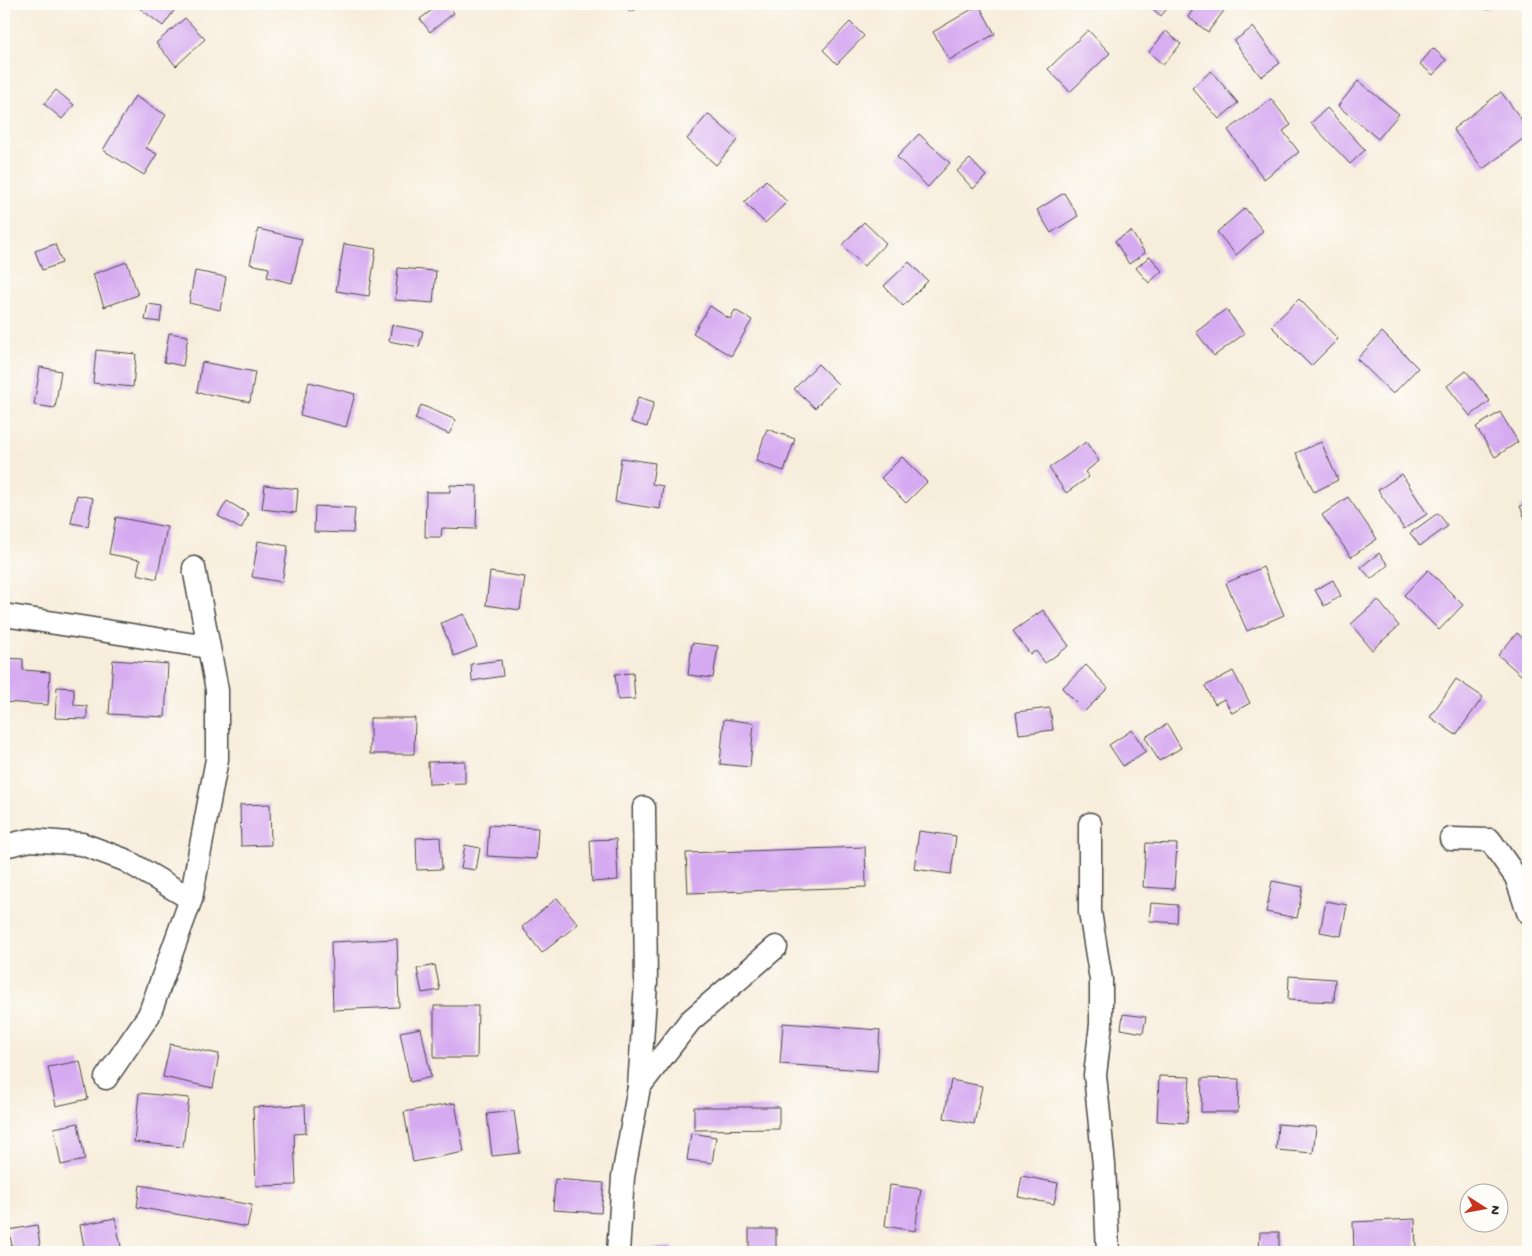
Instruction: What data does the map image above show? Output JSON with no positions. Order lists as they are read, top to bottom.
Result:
{
  "north": "right"
}
